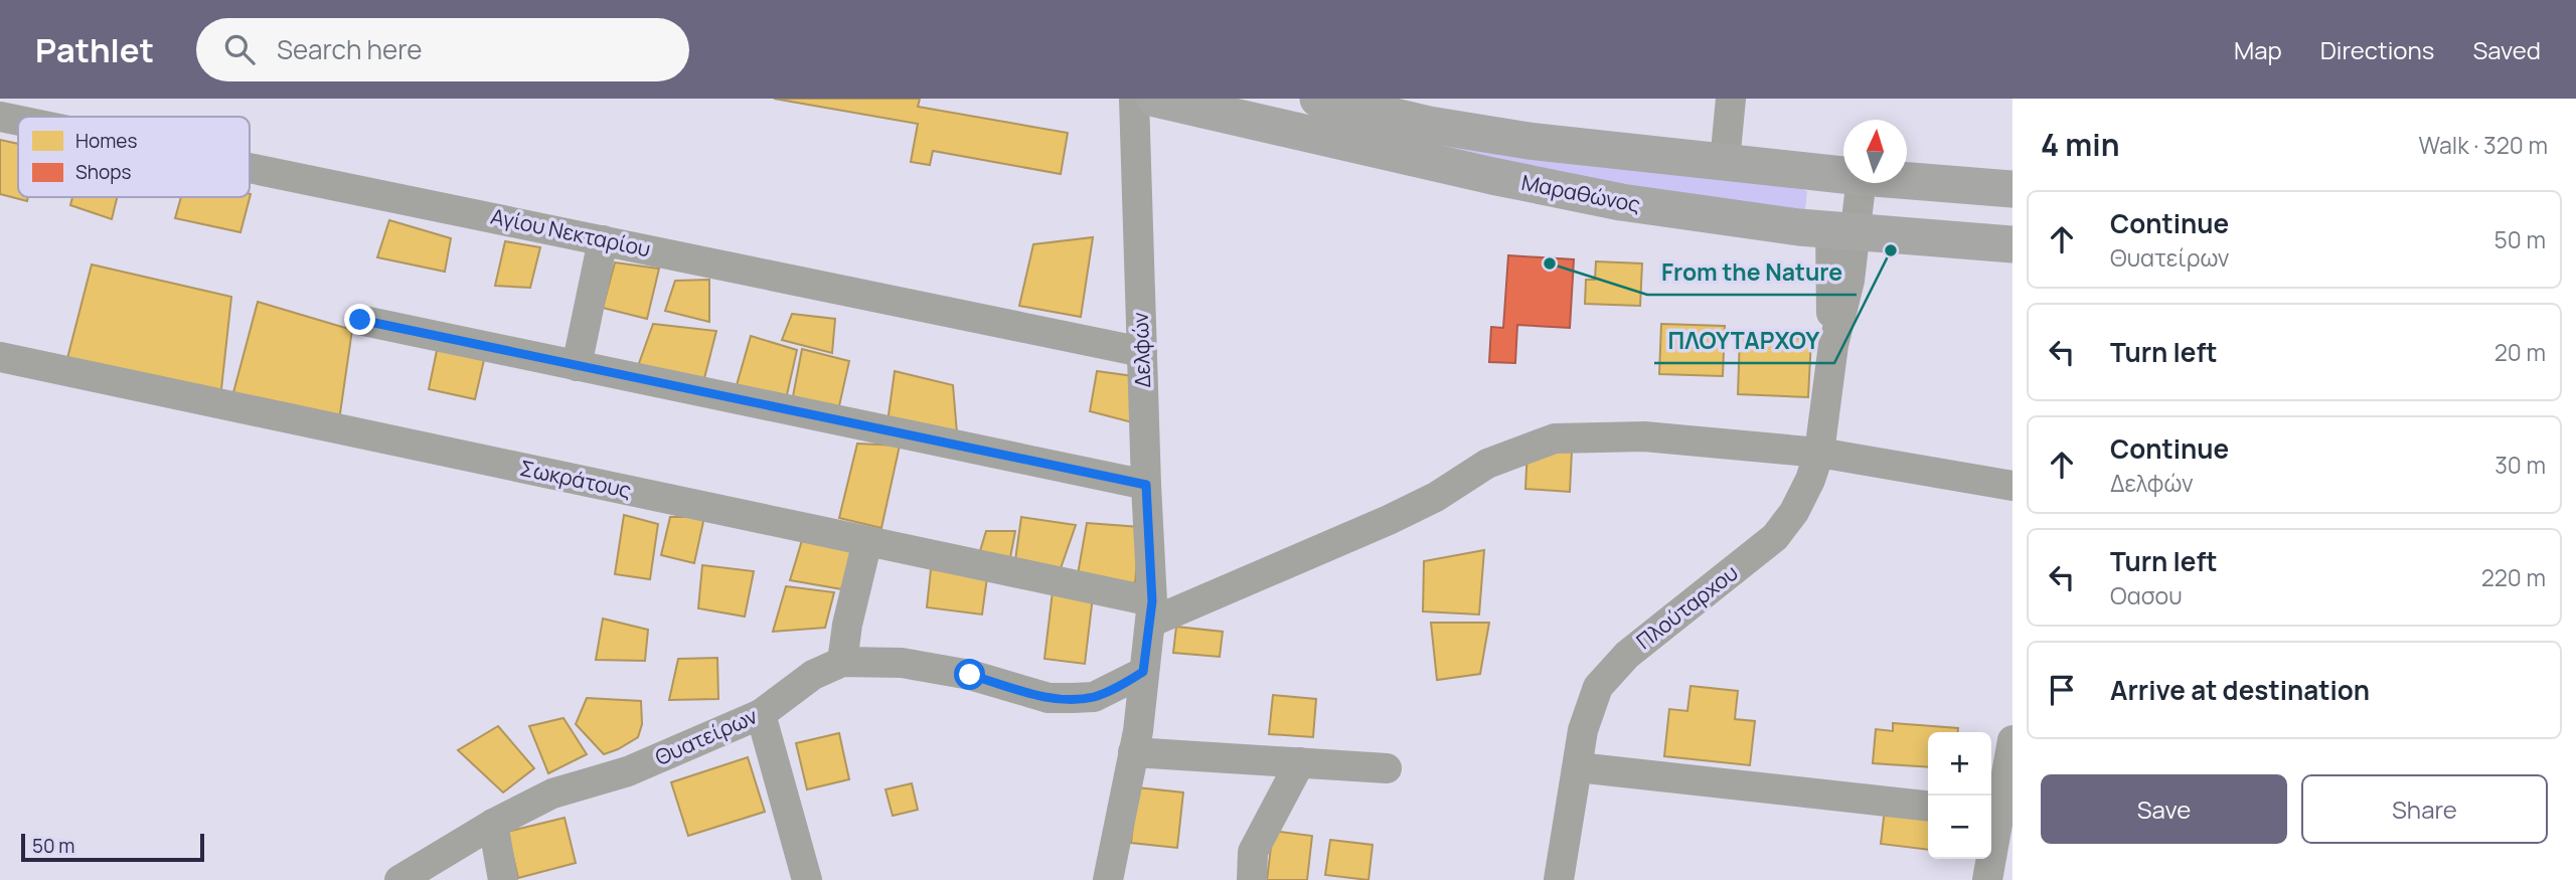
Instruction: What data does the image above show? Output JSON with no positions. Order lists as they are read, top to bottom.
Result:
{
  "streets": {
    "main road": ["Μαραθώνος"],
    "street": [
      "Αγίου Νεκταρίου",
      "Δελφών",
      "Σωκράτους",
      "Πλούταρχου",
      "Θυατείρων"
    ]
  },
  "crossings": [
    ["Μαραθώνος", "Πλούταρχου"],
    ["Αγίου Νεκταρίου", "Δελφών"],
    ["Δελφών", "Σωκράτους"],
    ["Δελφών", "Θυατείρων"]
  ],
  "places": ["ΠΛΟΥΤΑΡΧΟΥ", "From the Nature"],
  "legend": ["Homes", "Shops"],
  "scale_bar": "50 m",
  "north": "top",
  "page": {
    "header": "Pathlet",
    "search": "Search here",
    "nav": ["Map", "Directions", "Saved"],
    "heading": ["4 min", "Walk · 320 m"],
    "list": [
      ["Continue", "Θυατείρων", "50 m"],
      ["Turn left", "20 m"],
      ["Continue", "Δελφών", "30 m"],
      ["Turn left", "Οασου", "220 m"],
      "Arrive at destination"
    ],
    "map_buttons": ["+", "−"],
    "buttons": ["Save", "Share"],
    "scale": "50 m"
  }
}
